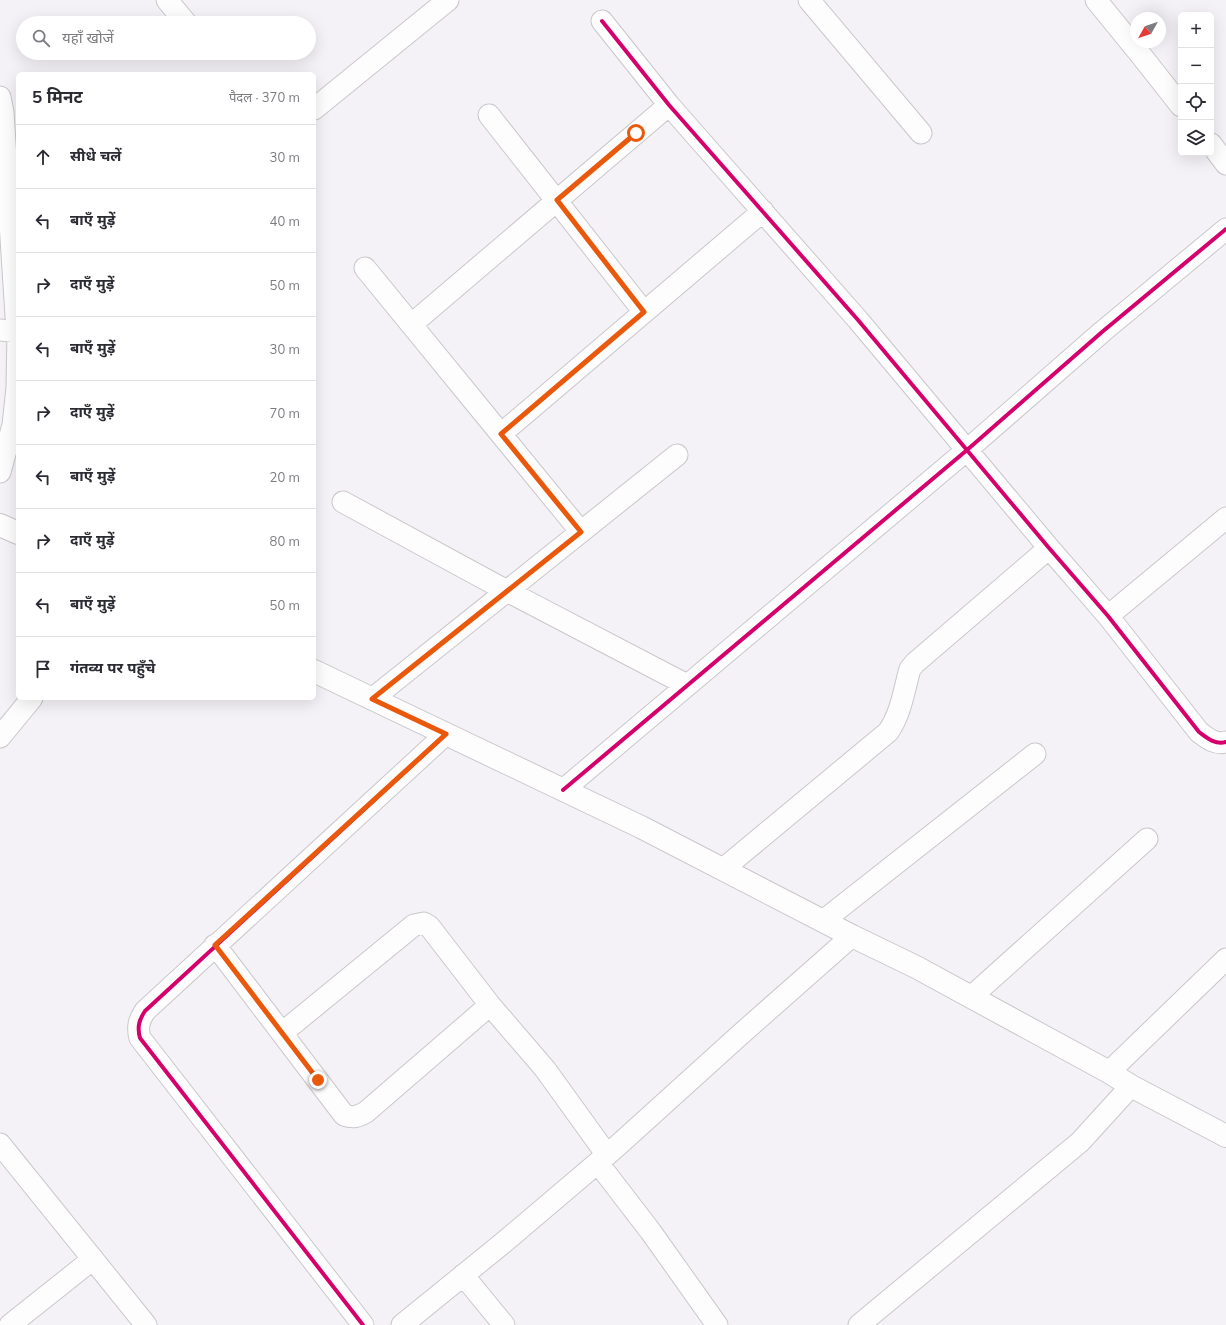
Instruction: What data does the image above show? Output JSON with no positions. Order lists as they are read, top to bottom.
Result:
{
  "north": "bottom left",
  "page": {
    "map_buttons": ["+", "−"],
    "search": "यहाँ खोजें",
    "heading": ["5 मिनट", "पैदल · 370 m"],
    "list": [
      ["सीधे चलें", "30 m"],
      ["बाएँ मुड़ें", "40 m"],
      ["दाएँ मुड़ें", "50 m"],
      ["बाएँ मुड़ें", "30 m"],
      ["दाएँ मुड़ें", "70 m"],
      ["बाएँ मुड़ें", "20 m"],
      ["दाएँ मुड़ें", "80 m"],
      ["बाएँ मुड़ें", "50 m"],
      "गंतव्य पर पहुँचे"
    ]
  }
}
